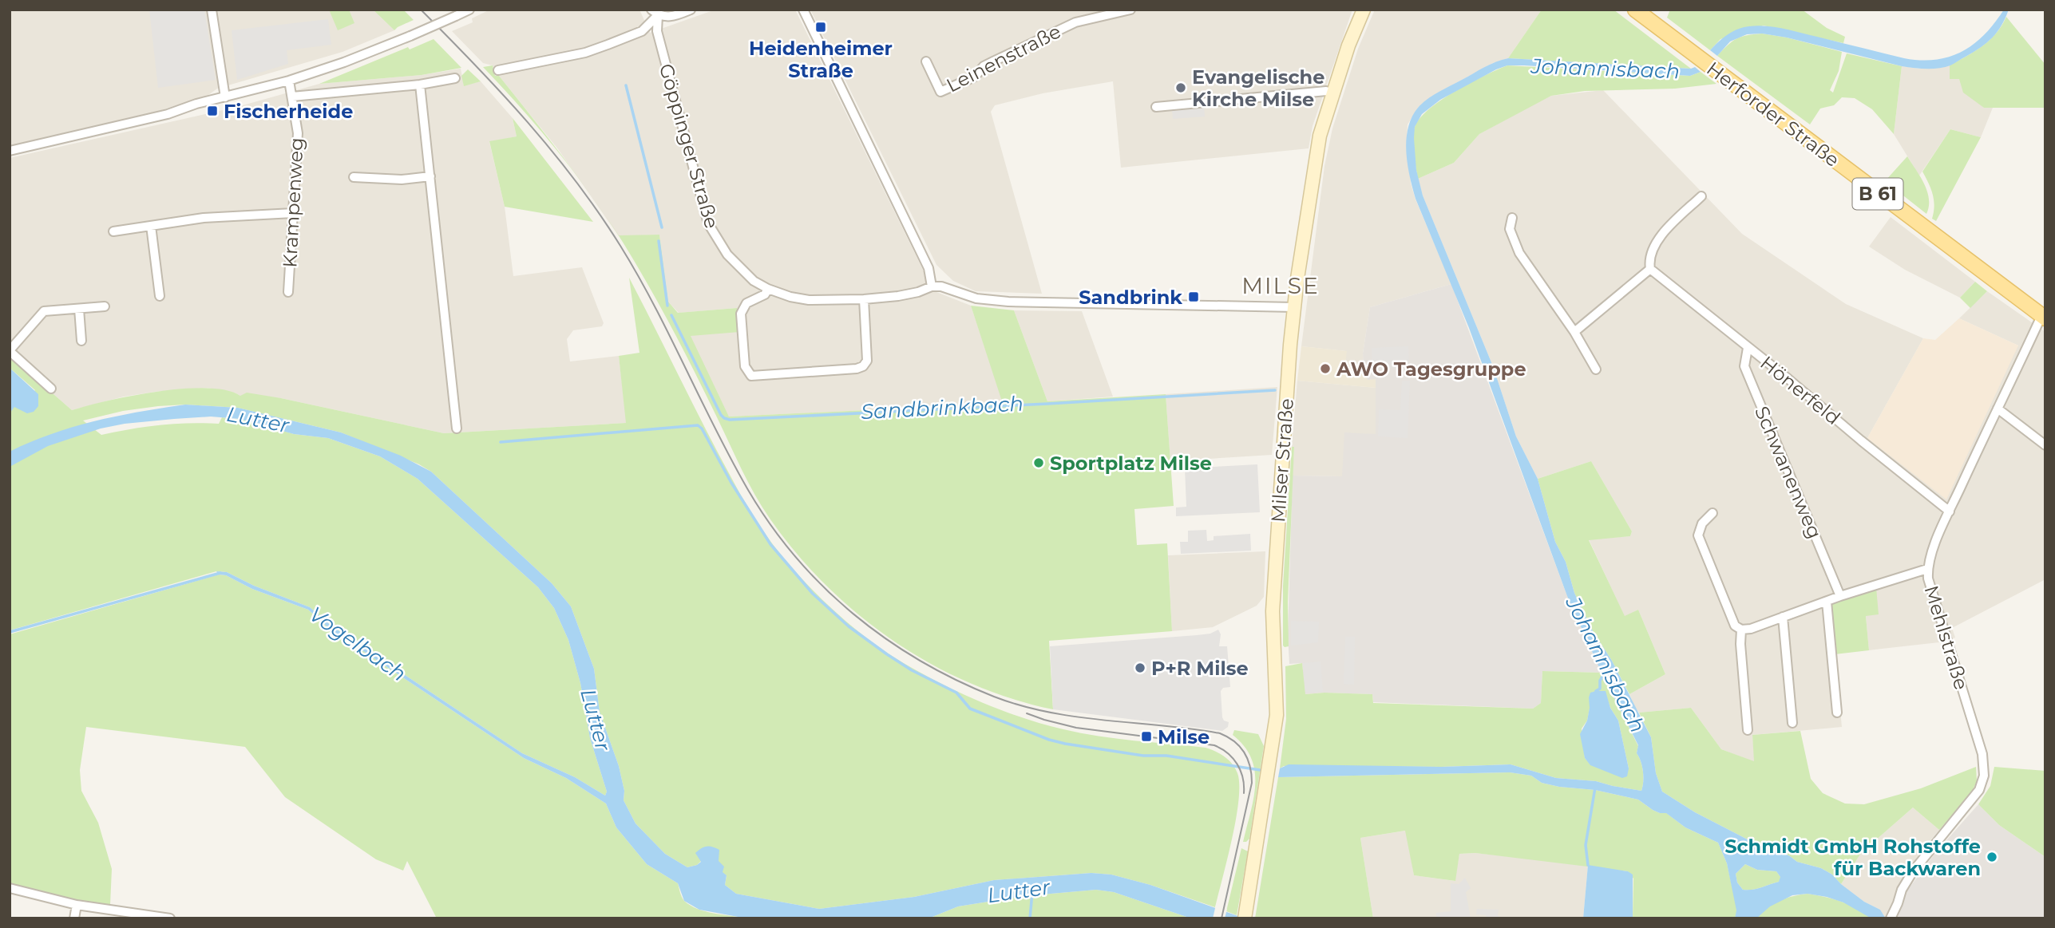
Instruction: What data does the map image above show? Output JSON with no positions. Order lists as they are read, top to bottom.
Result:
{
  "streets": {
    "main road": ["Herforder Straße", "B 61", "Milser Straße"],
    "street": [
      "Leinenstraße",
      "Göppinger Straße",
      "Krampenweg",
      "Hönerfeld",
      "Schwanenweg",
      "Mehlstraße"
    ]
  },
  "crossings": [
    ["Herforder Straße", "Mehlstraße"],
    ["Hönerfeld", "Schwanenweg"],
    ["Hönerfeld", "Mehlstraße"]
  ],
  "districts": ["MILSE"],
  "water": [
    "Johannisbach",
    "Sandbrinkbach",
    "Lutter",
    "Vogelbach"
  ],
  "places": {
    "transit": [
      "Heidenheimer Straße",
      "Fischerheide",
      "Sandbrink",
      "Milse"
    ],
    "other": [
      "Evangelische Kirche Milse",
      "AWO Tagesgruppe",
      "Sportplatz Milse",
      "P+R Milse",
      "Schmidt GmbH Rohstoffe für Backwaren"
    ]
  }
}
